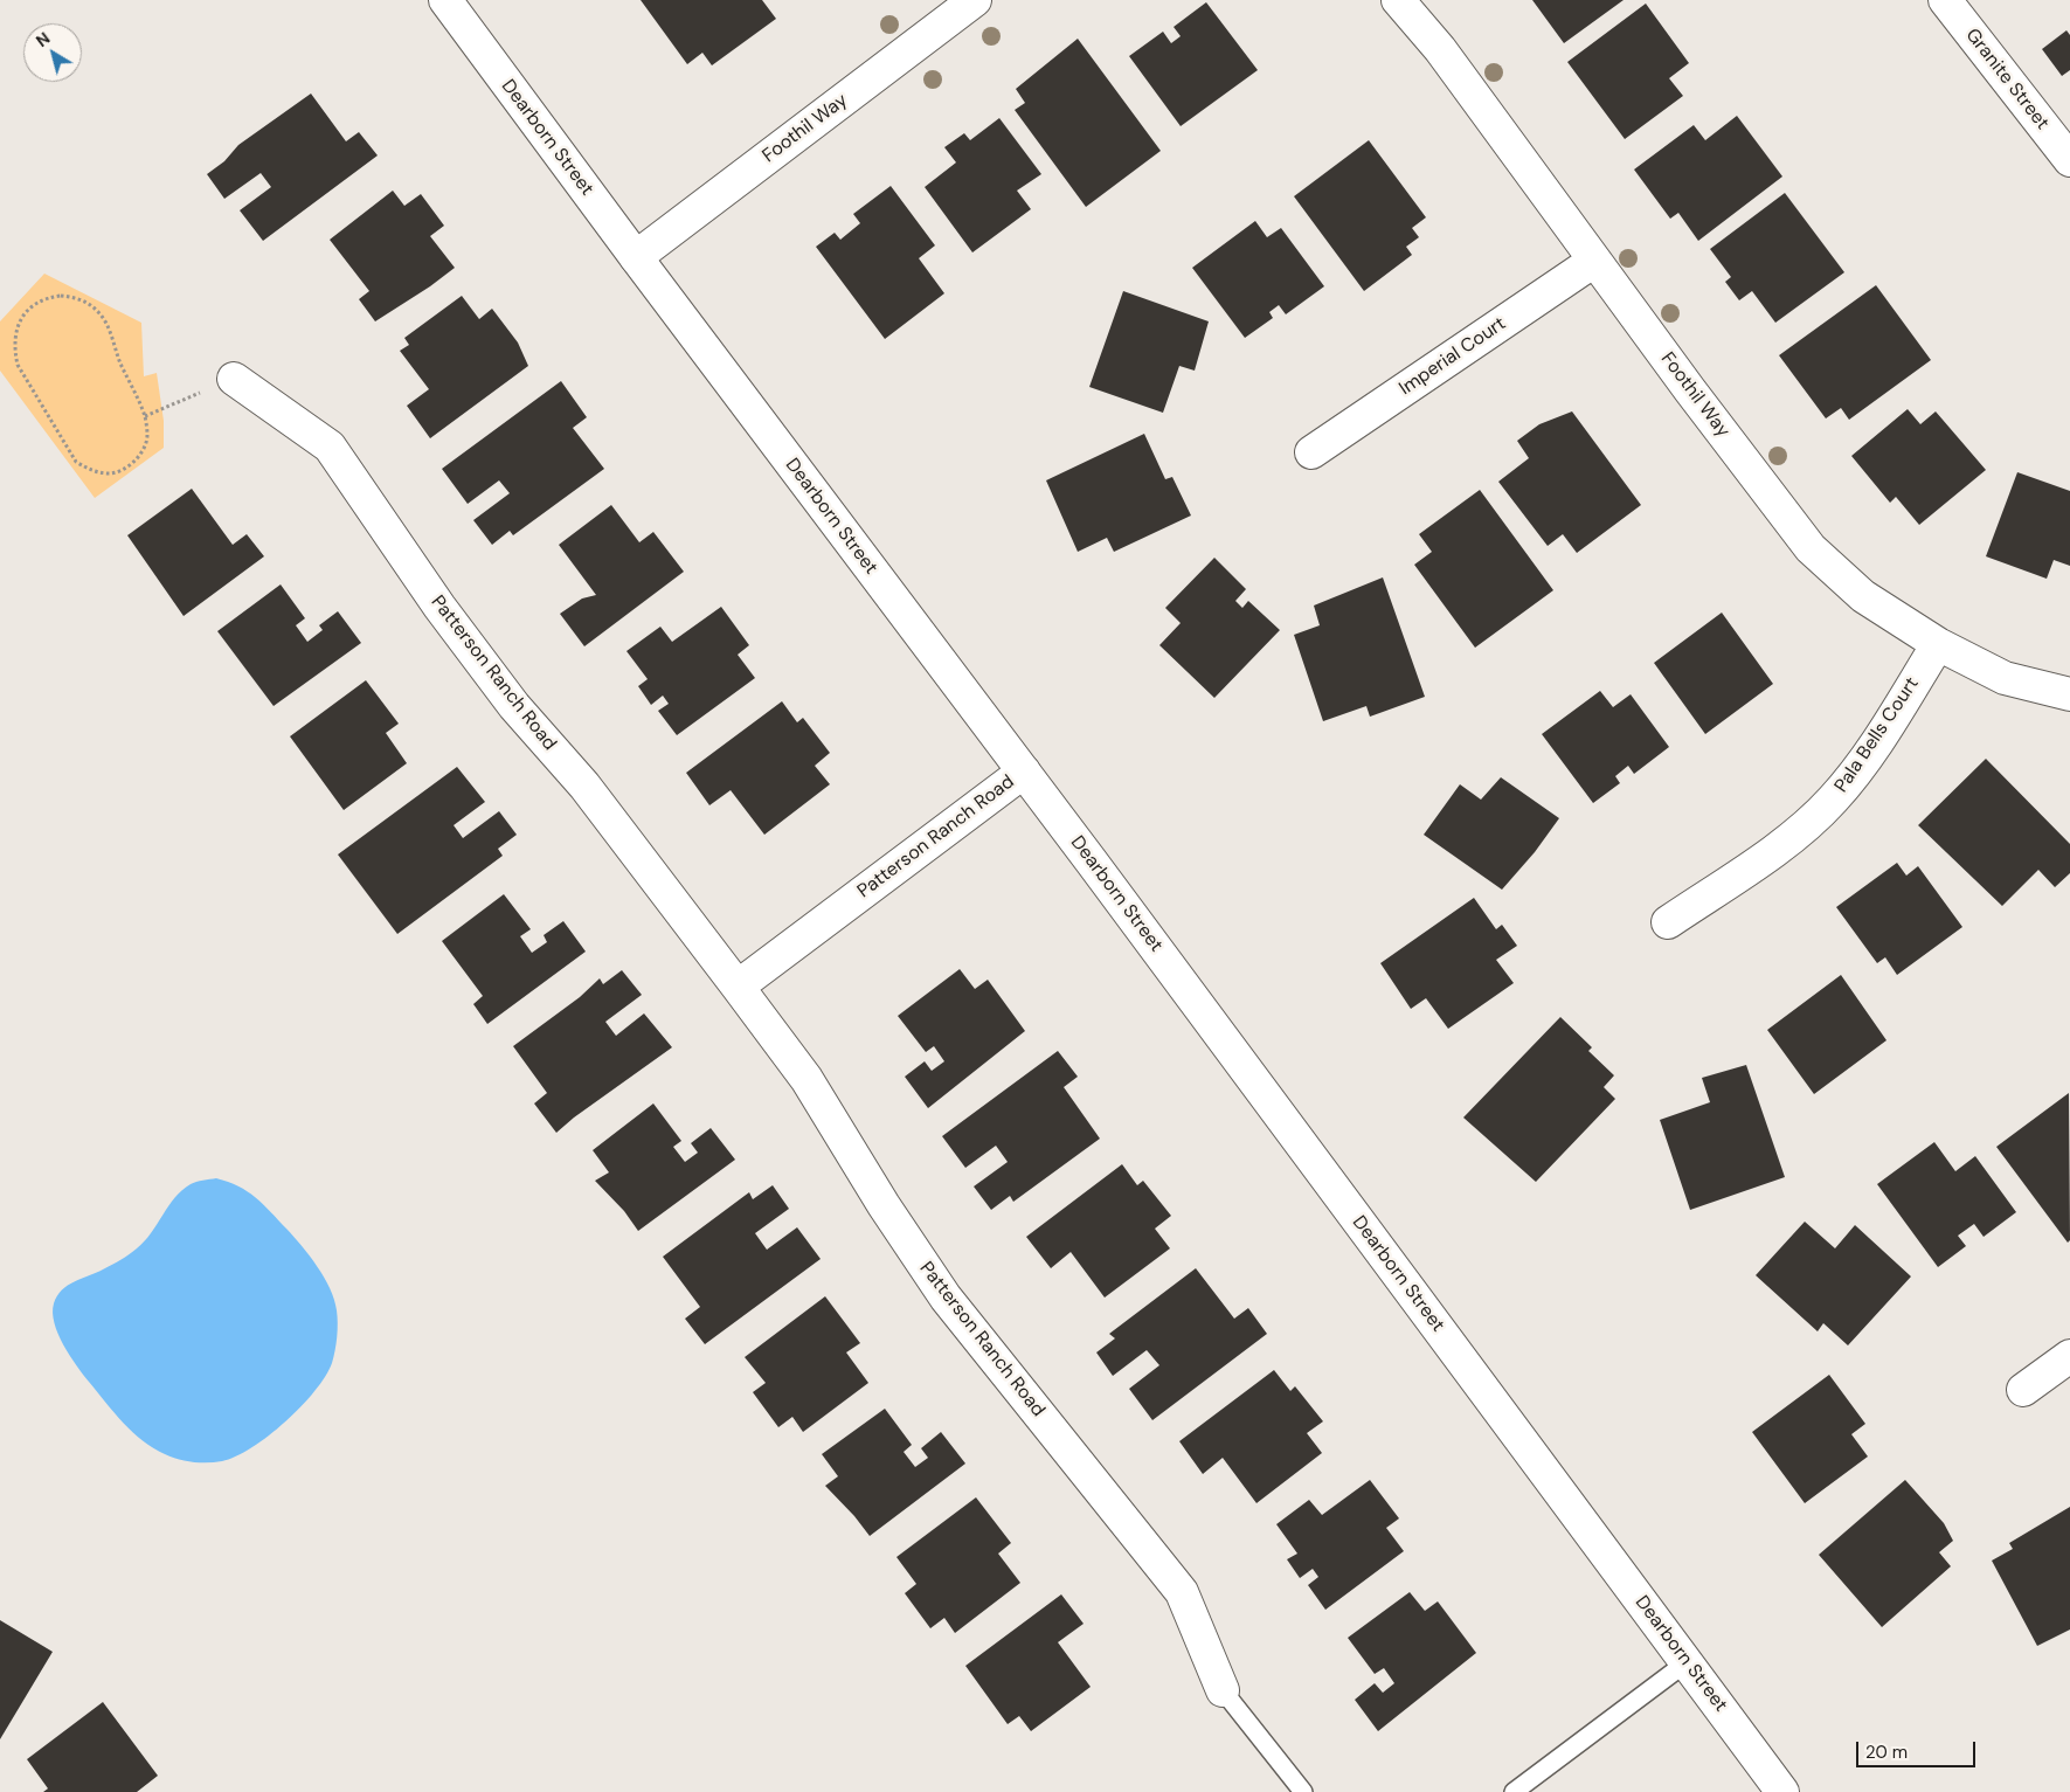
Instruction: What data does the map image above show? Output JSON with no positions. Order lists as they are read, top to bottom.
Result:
{
  "streets": {
    "street": [
      "Granite Street",
      "Foothil Way",
      "Dearborn Street",
      "Imperial Court",
      "Patterson Ranch Road",
      "Pala Bells Court"
    ]
  },
  "crossings": [
    ["Foothil Way", "Dearborn Street"],
    ["Foothil Way", "Imperial Court"],
    ["Foothil Way", "Pala Bells Court"],
    ["Dearborn Street", "Patterson Ranch Road"]
  ],
  "scale_bar": "20 m",
  "north": "top left"
}
